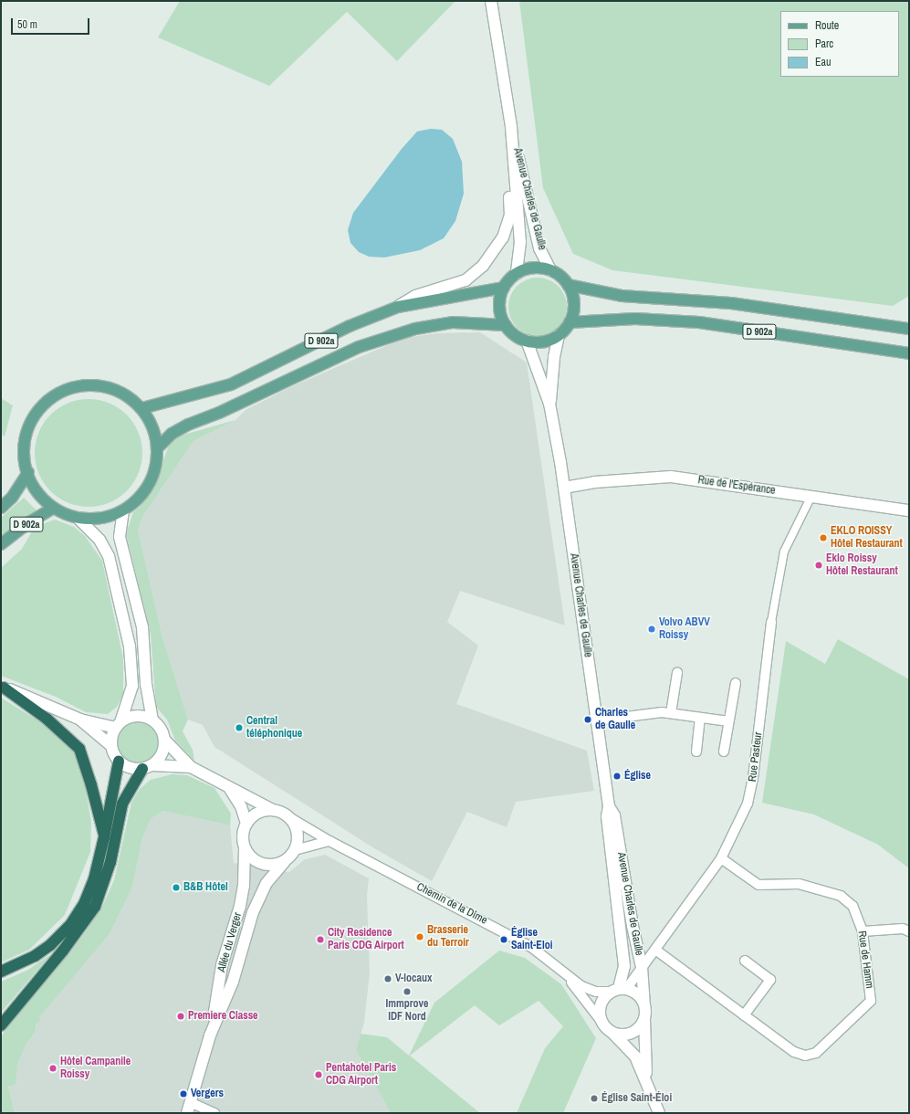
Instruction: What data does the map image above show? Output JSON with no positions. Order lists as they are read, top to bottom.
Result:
{
  "streets": {
    "main road": ["D 902a"],
    "street": [
      "Avenue Charles de Gaulle",
      "Rue de l'Espérance",
      "Rue Pasteur",
      "Chemin de la Dîme",
      "Allée du Verger",
      "Rue de Hamm"
    ]
  },
  "crossings": [
    ["Avenue Charles de Gaulle", "D 902a"],
    ["Avenue Charles de Gaulle", "Rue de l'Espérance"],
    ["Avenue Charles de Gaulle", "Rue Pasteur"],
    ["Avenue Charles de Gaulle", "Chemin de la Dîme"],
    ["Rue de l'Espérance", "Rue Pasteur"],
    ["Rue Pasteur", "Chemin de la Dîme"],
    ["Rue Pasteur", "Rue de Hamm"],
    ["Chemin de la Dîme", "Allée du Verger"]
  ],
  "places": [
    "EKLO ROISSY Hôtel Restaurant",
    "Eklo Roissy Hôtel Restaurant",
    "Volvo ABVV Roissy",
    "Charles de Gaulle",
    "Central téléphonique",
    "Église",
    "B&B Hôtel",
    "Brasserie du Terroir",
    "City Residence Paris CDG Airport",
    "Église Saint-Eloi",
    "V-locaux",
    "Immprove IDF Nord",
    "Premiere Classe",
    "Hôtel Campanile Roissy",
    "Pentahotel Paris CDG Airport",
    "Vergers",
    "Église Saint-Éloi"
  ],
  "legend": ["Route", "Parc", "Eau"],
  "scale_bar": "50 m"
}
